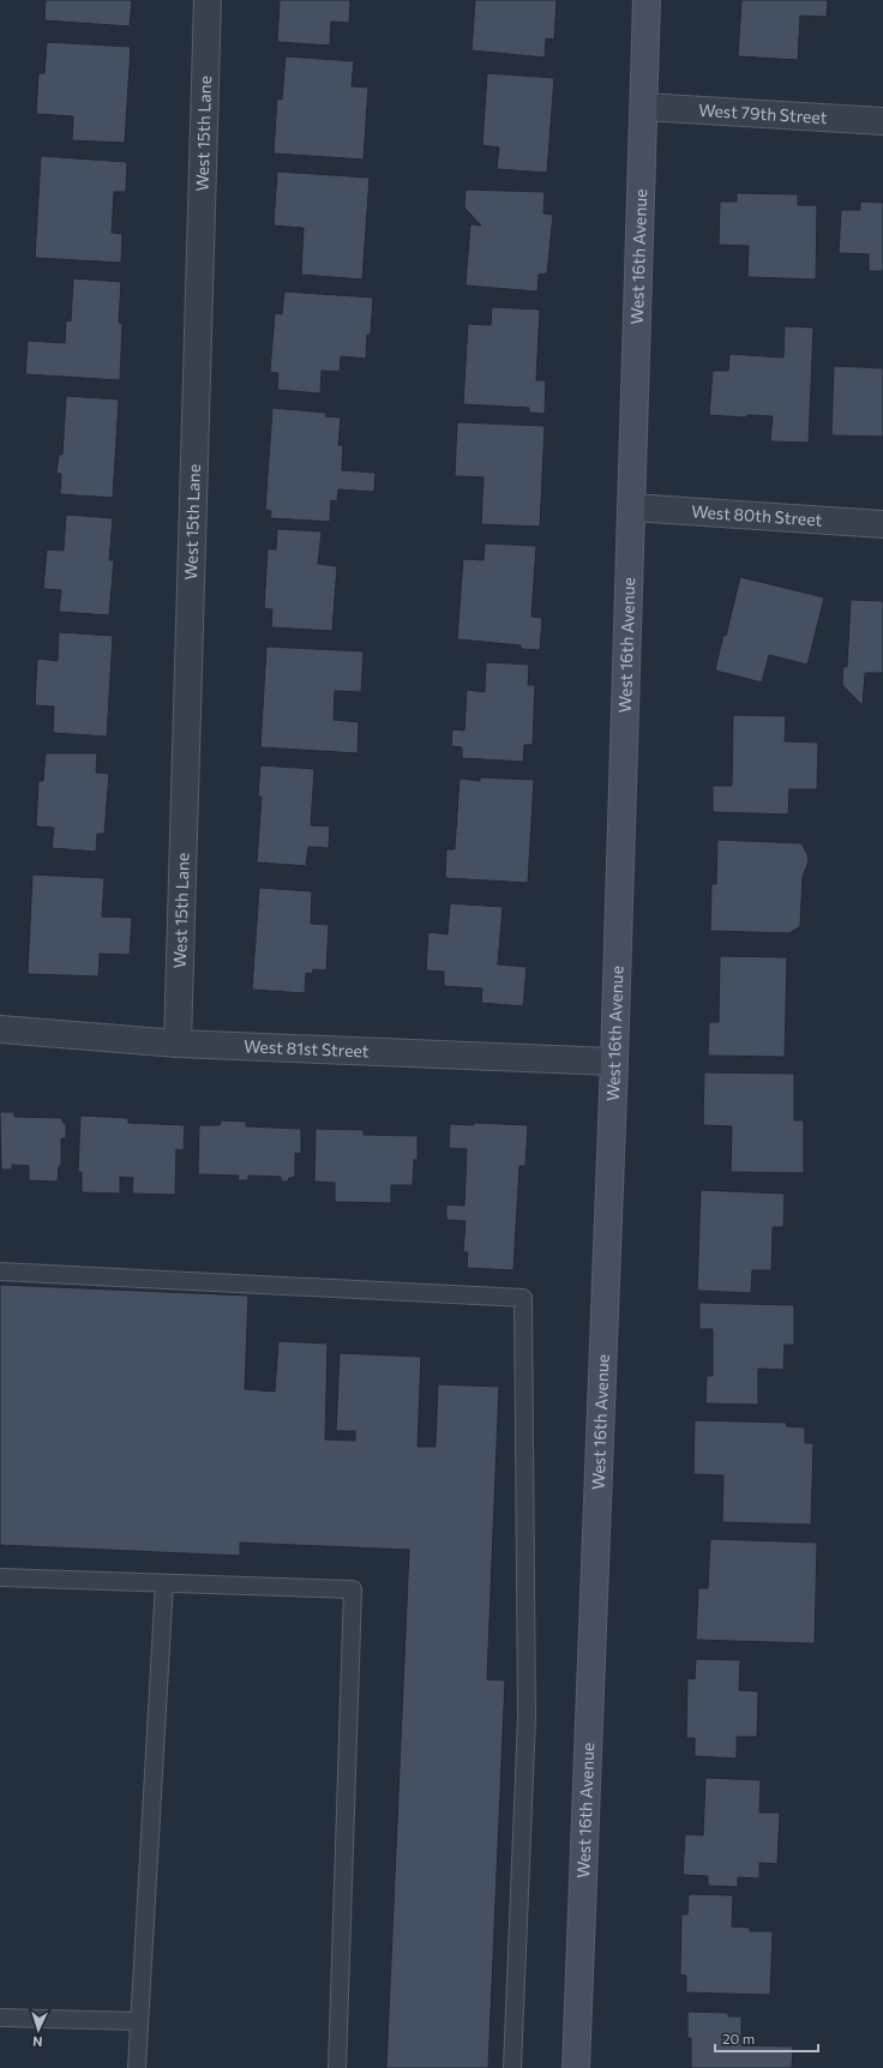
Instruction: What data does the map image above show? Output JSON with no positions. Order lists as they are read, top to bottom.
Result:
{
  "streets": {
    "street": [
      "West 79th Street",
      "West 15th Lane",
      "West 16th Avenue",
      "West 80th Street",
      "West 81st Street"
    ]
  },
  "crossings": [
    ["West 79th Street", "West 16th Avenue"],
    ["West 15th Lane", "West 81st Street"],
    ["West 16th Avenue", "West 80th Street"],
    ["West 16th Avenue", "West 81st Street"]
  ],
  "scale_bar": "20 m",
  "north": "bottom"
}
